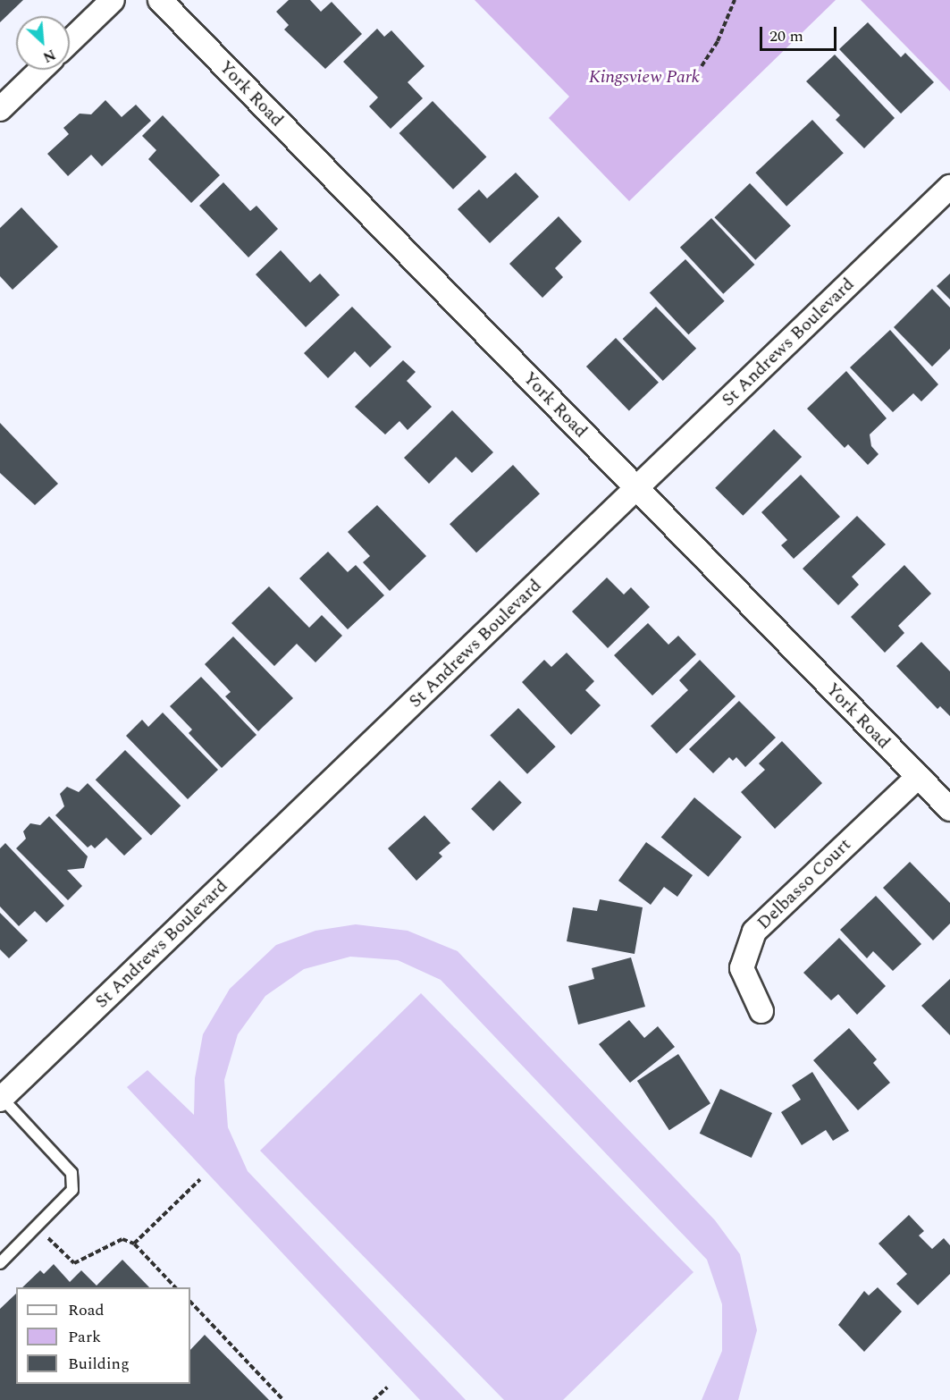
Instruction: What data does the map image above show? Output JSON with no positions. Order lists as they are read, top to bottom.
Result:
{
  "streets": {
    "street": ["York Road", "St Andrews Boulevard", "Delbasso Court"]
  },
  "crossings": [
    ["York Road", "St Andrews Boulevard"],
    ["York Road", "Delbasso Court"]
  ],
  "parks": ["Kingsview Park"],
  "legend": ["Road", "Park", "Building"],
  "scale_bar": "20 m",
  "north": "bottom right"
}
